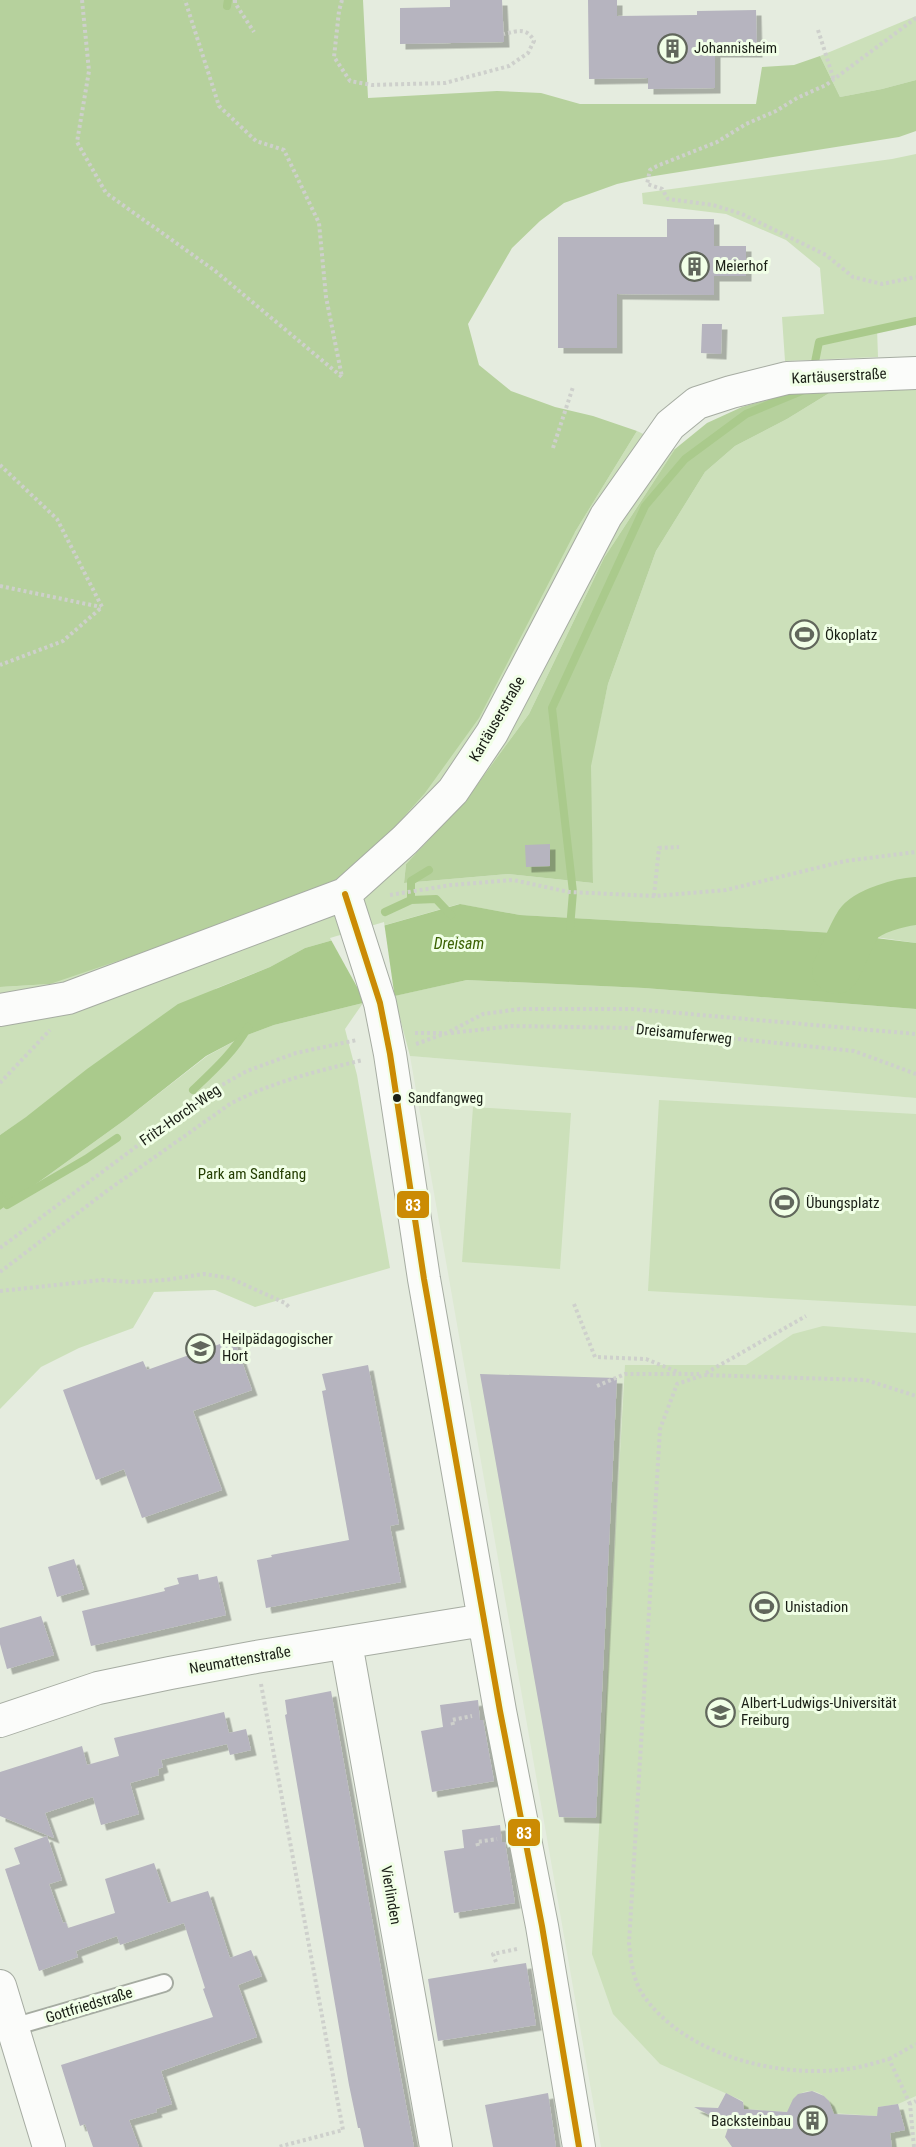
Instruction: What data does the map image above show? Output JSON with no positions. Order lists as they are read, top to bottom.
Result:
{
  "streets": {
    "street": ["Kartäuserstraße", "Neumattenstraße", "Vierlinden"],
    "lane": ["Gottfriedstraße"],
    "path": ["Dreisamuferweg", "Fritz-Horch-Weg"]
  },
  "crossings": [
    ["Neumattenstraße", "Vierlinden"]
  ],
  "water": ["Dreisam"],
  "parks": ["Park am Sandfang"],
  "places": {
    "building": ["Johannisheim", "Meierhof", "Backsteinbau"],
    "sports": ["Ökoplatz", "Übungsplatz", "Unistadion"],
    "other": ["Sandfangweg"],
    "school or university": ["Heilpädagogischer Hort", "Albert-Ludwigs-Universität Freiburg"]
  },
  "lines": ["transit line 83"]
}
